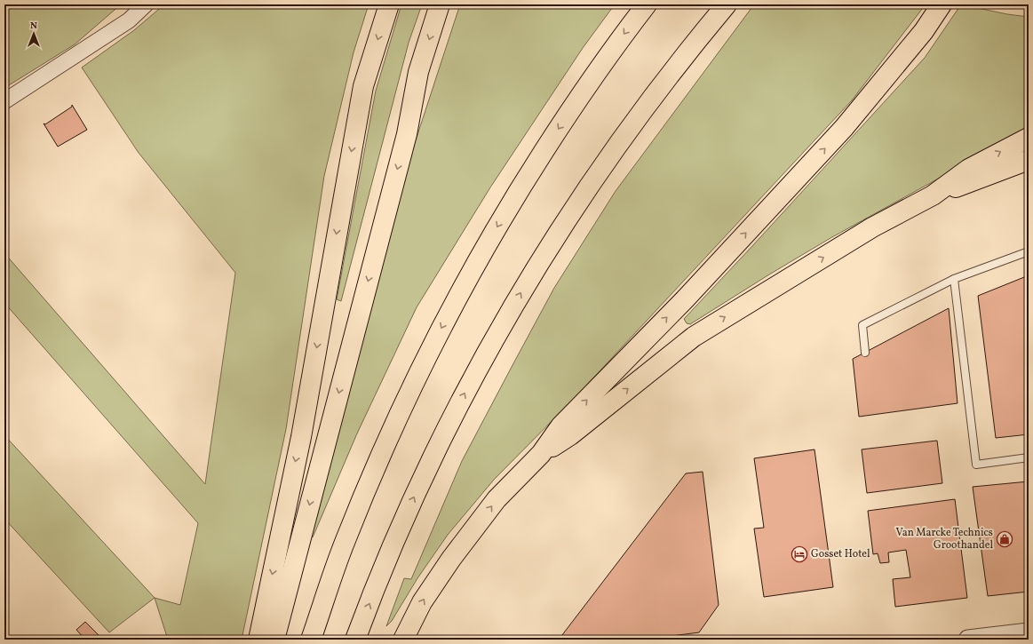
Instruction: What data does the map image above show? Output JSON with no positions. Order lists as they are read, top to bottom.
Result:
{
  "places": {
    "shop": ["Van Marcke Technics Groothandel"],
    "hotel": ["Gosset Hotel"]
  },
  "north": "top"
}
